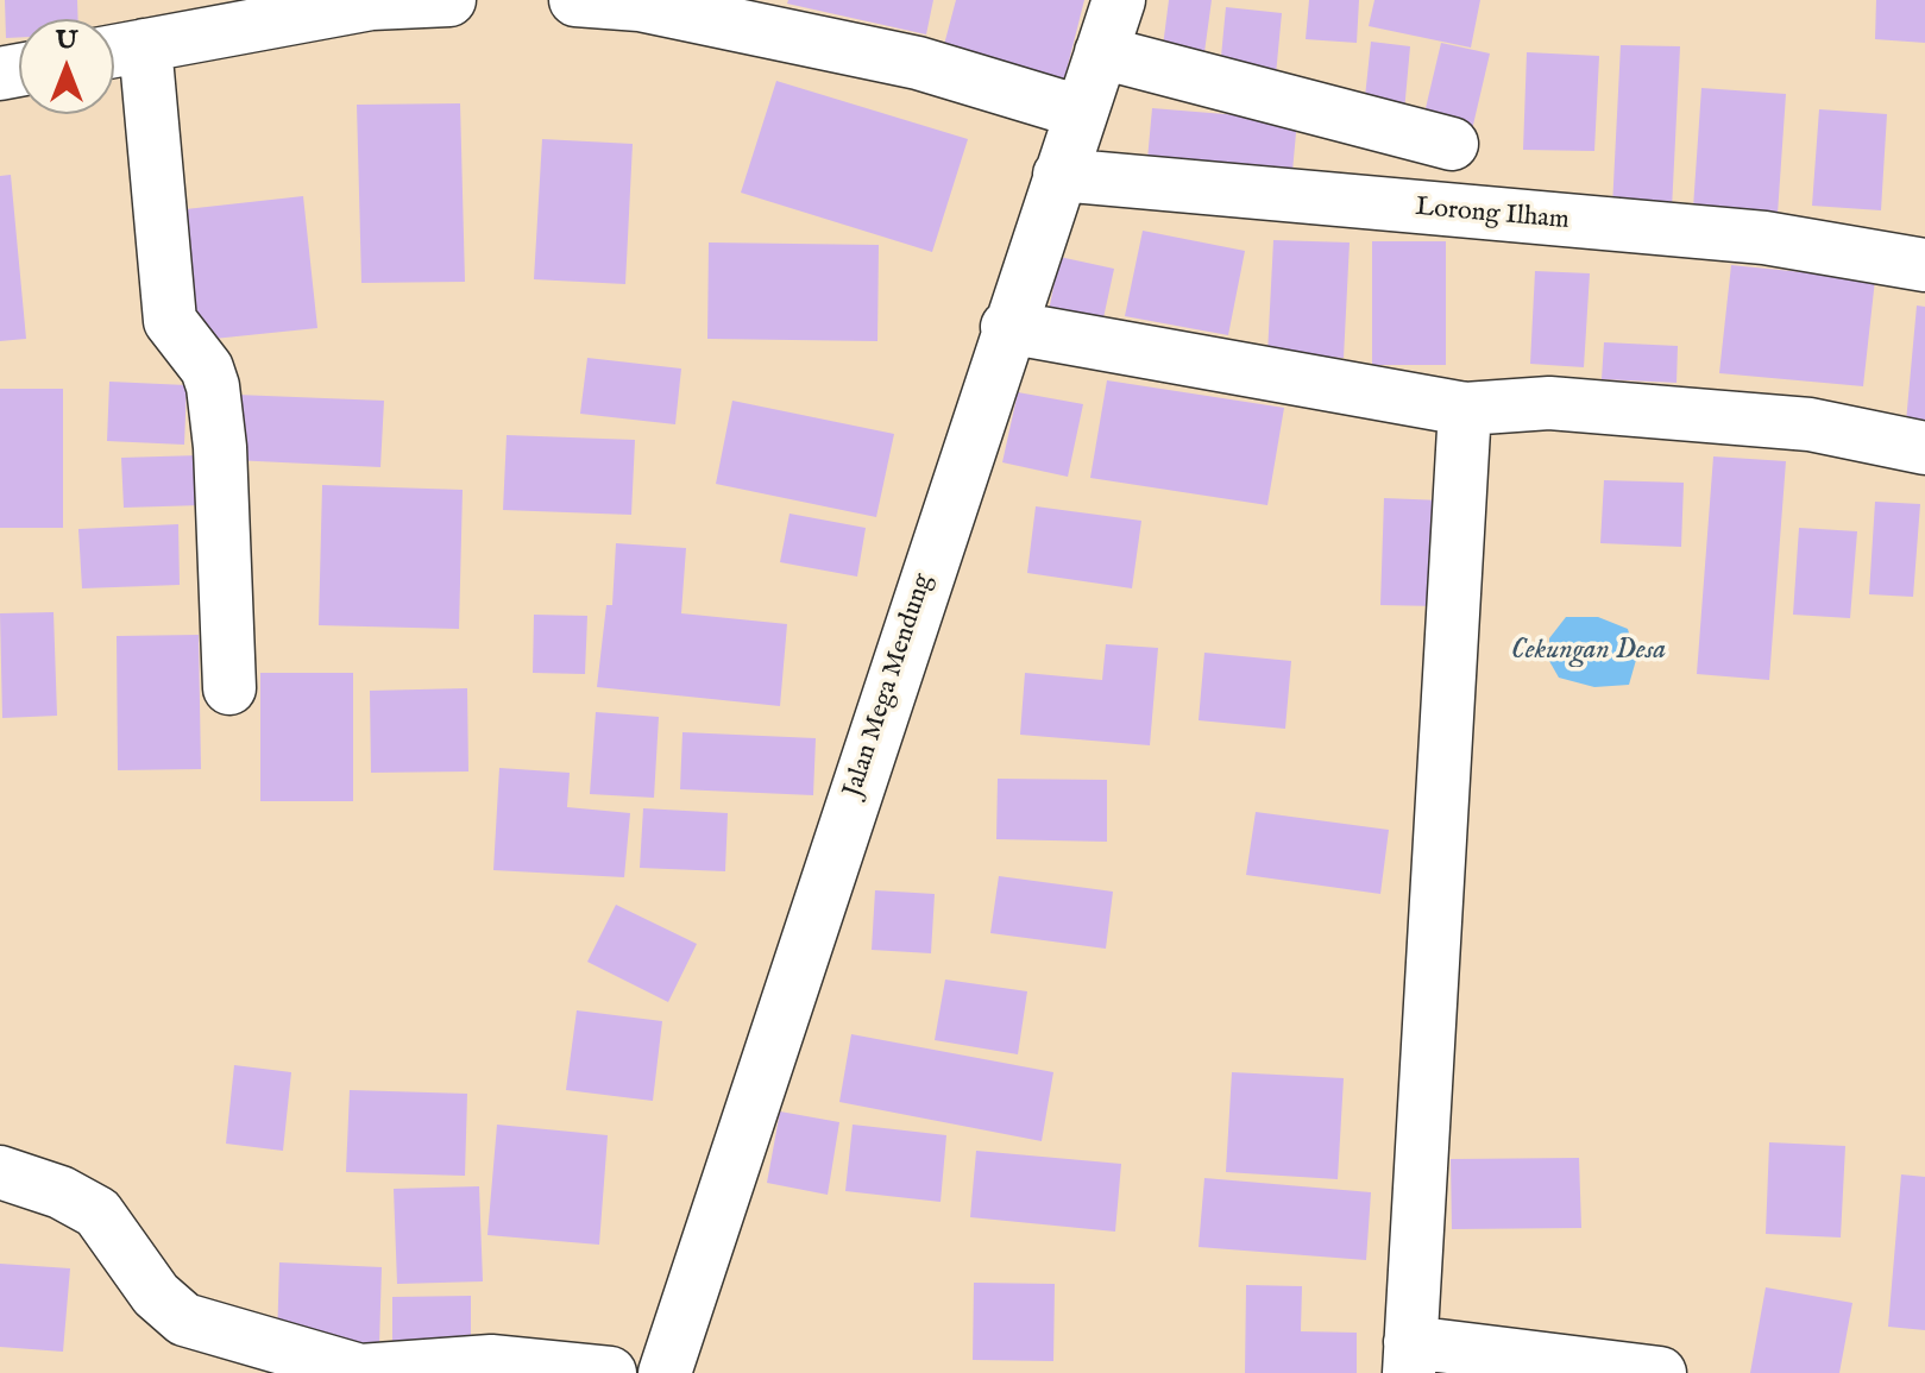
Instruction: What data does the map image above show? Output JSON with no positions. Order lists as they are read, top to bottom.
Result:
{
  "streets": {
    "street": ["Lorong Ilham", "Jalan Mega Mendung"]
  },
  "crossings": [
    ["Lorong Ilham", "Jalan Mega Mendung"]
  ],
  "water": ["Cekungan Desa"],
  "north": "top"
}
